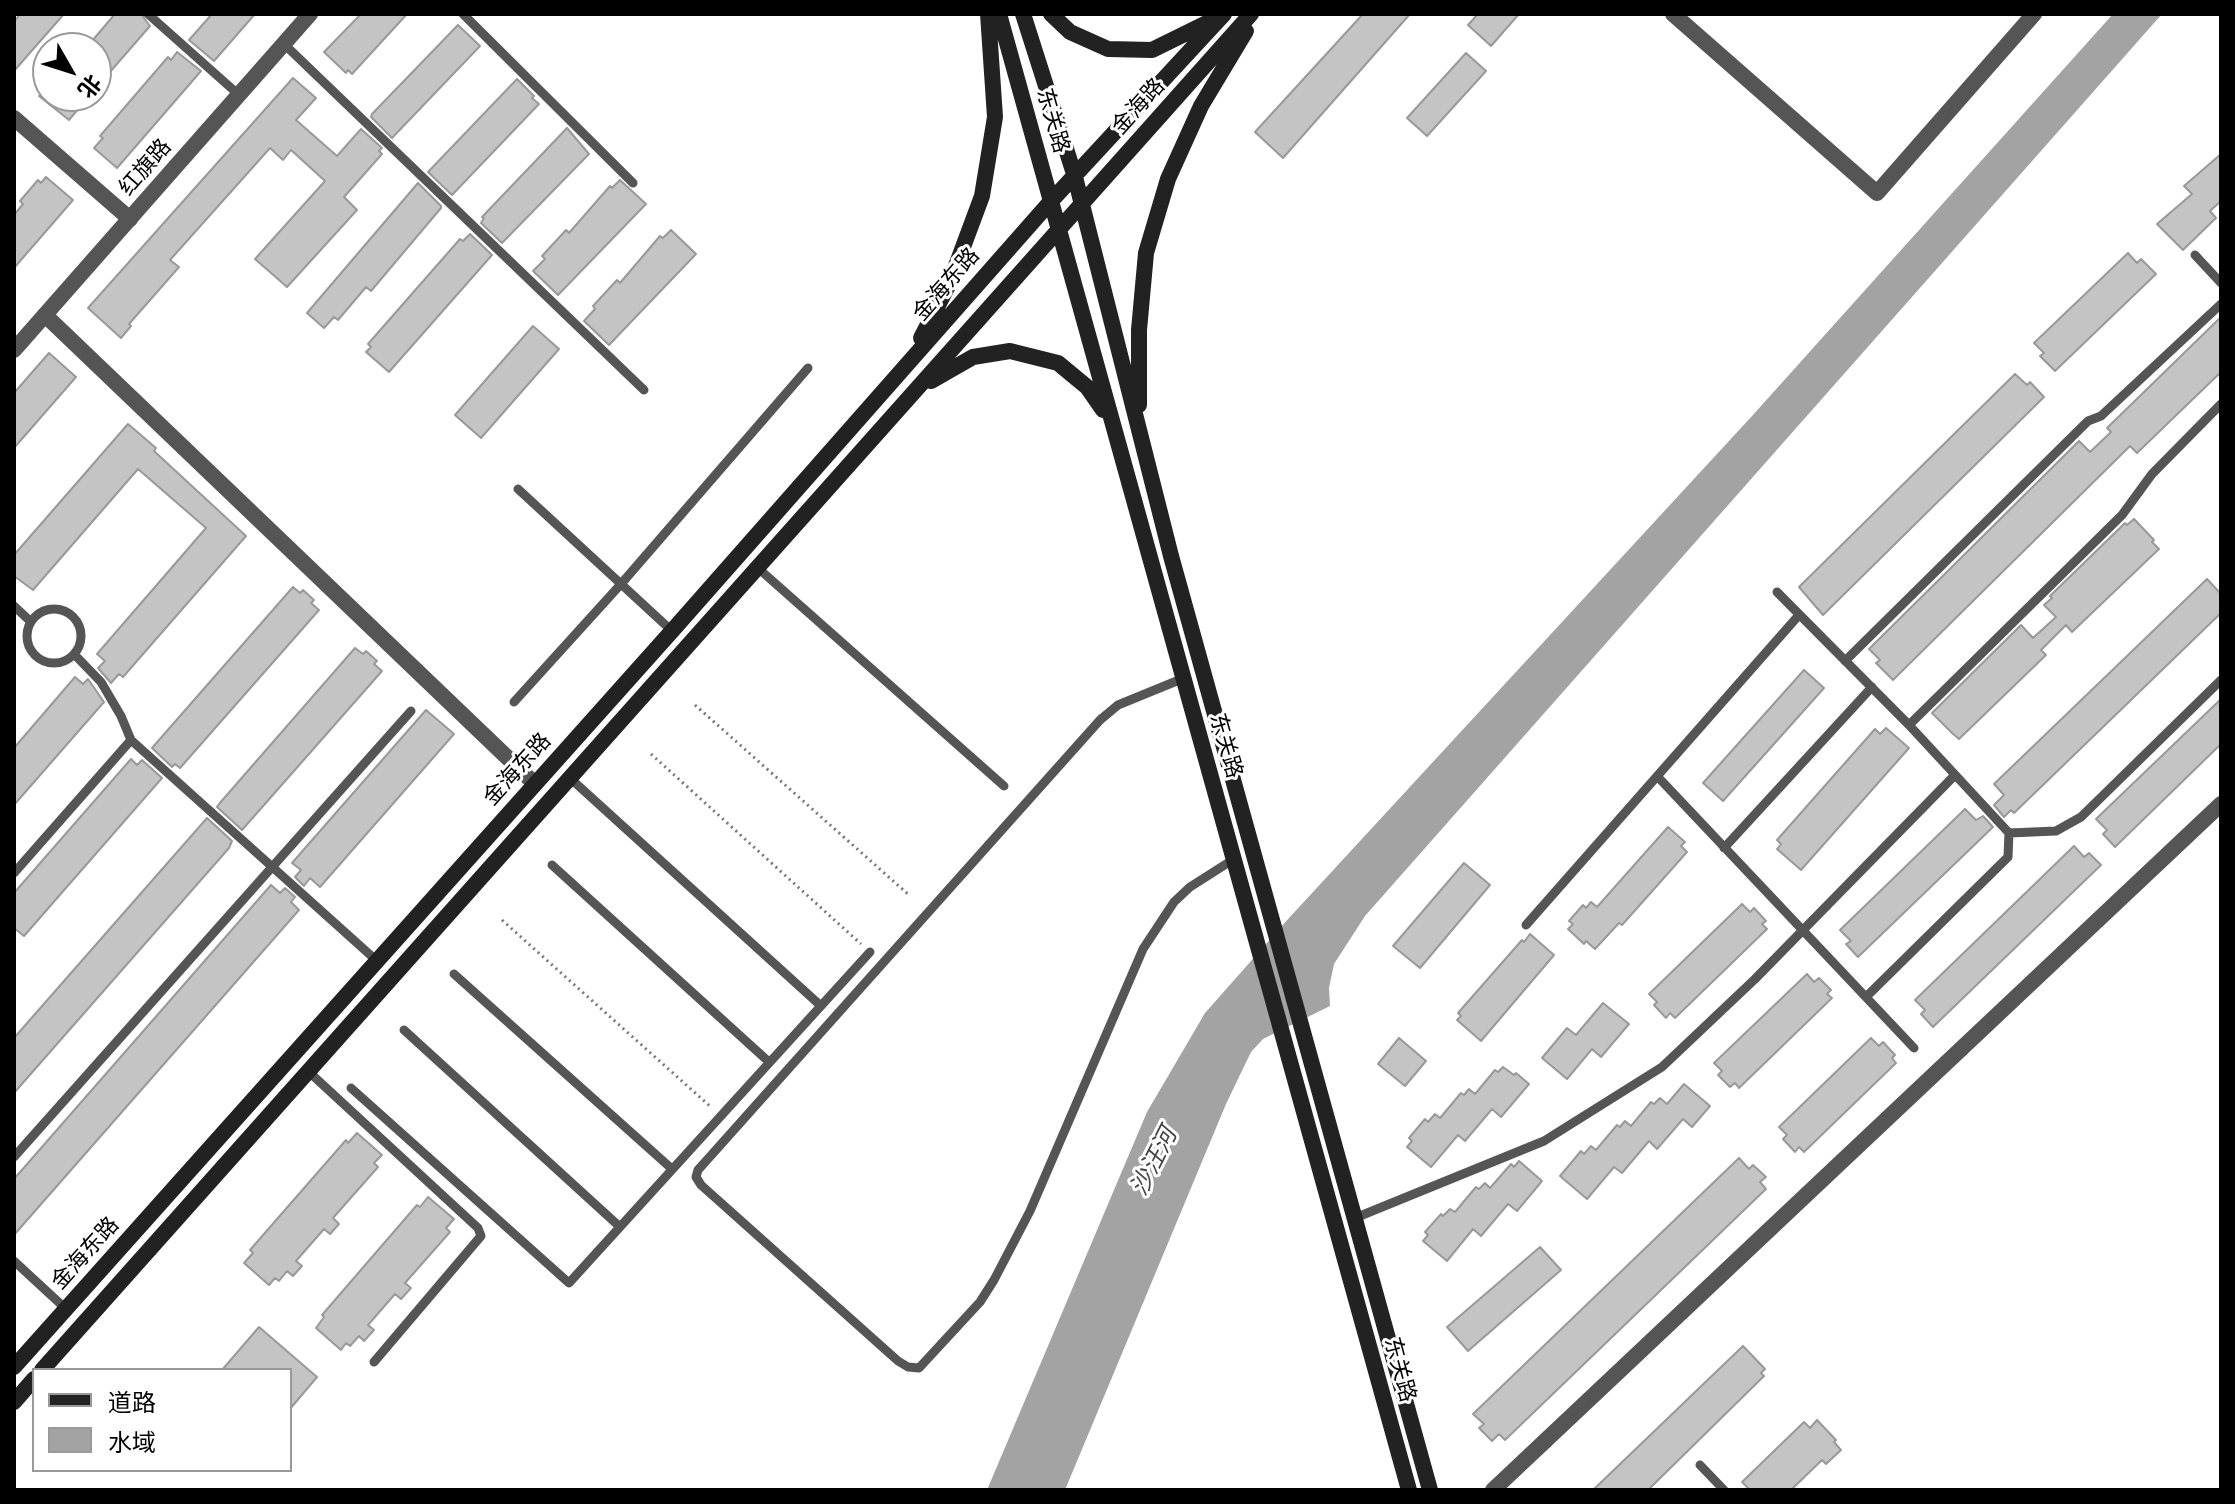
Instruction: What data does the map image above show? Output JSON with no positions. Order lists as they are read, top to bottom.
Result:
{
  "streets": {
    "main road": ["金海路", "东关路", "金海东路"],
    "street": ["红旗路"]
  },
  "crossings": [
    ["金海路", "东关路"],
    ["金海路", "金海东路"],
    ["东关路", "金海东路"]
  ],
  "water": ["沙汪河"],
  "legend": ["道路", "水域"],
  "north": "bottom right"
}
